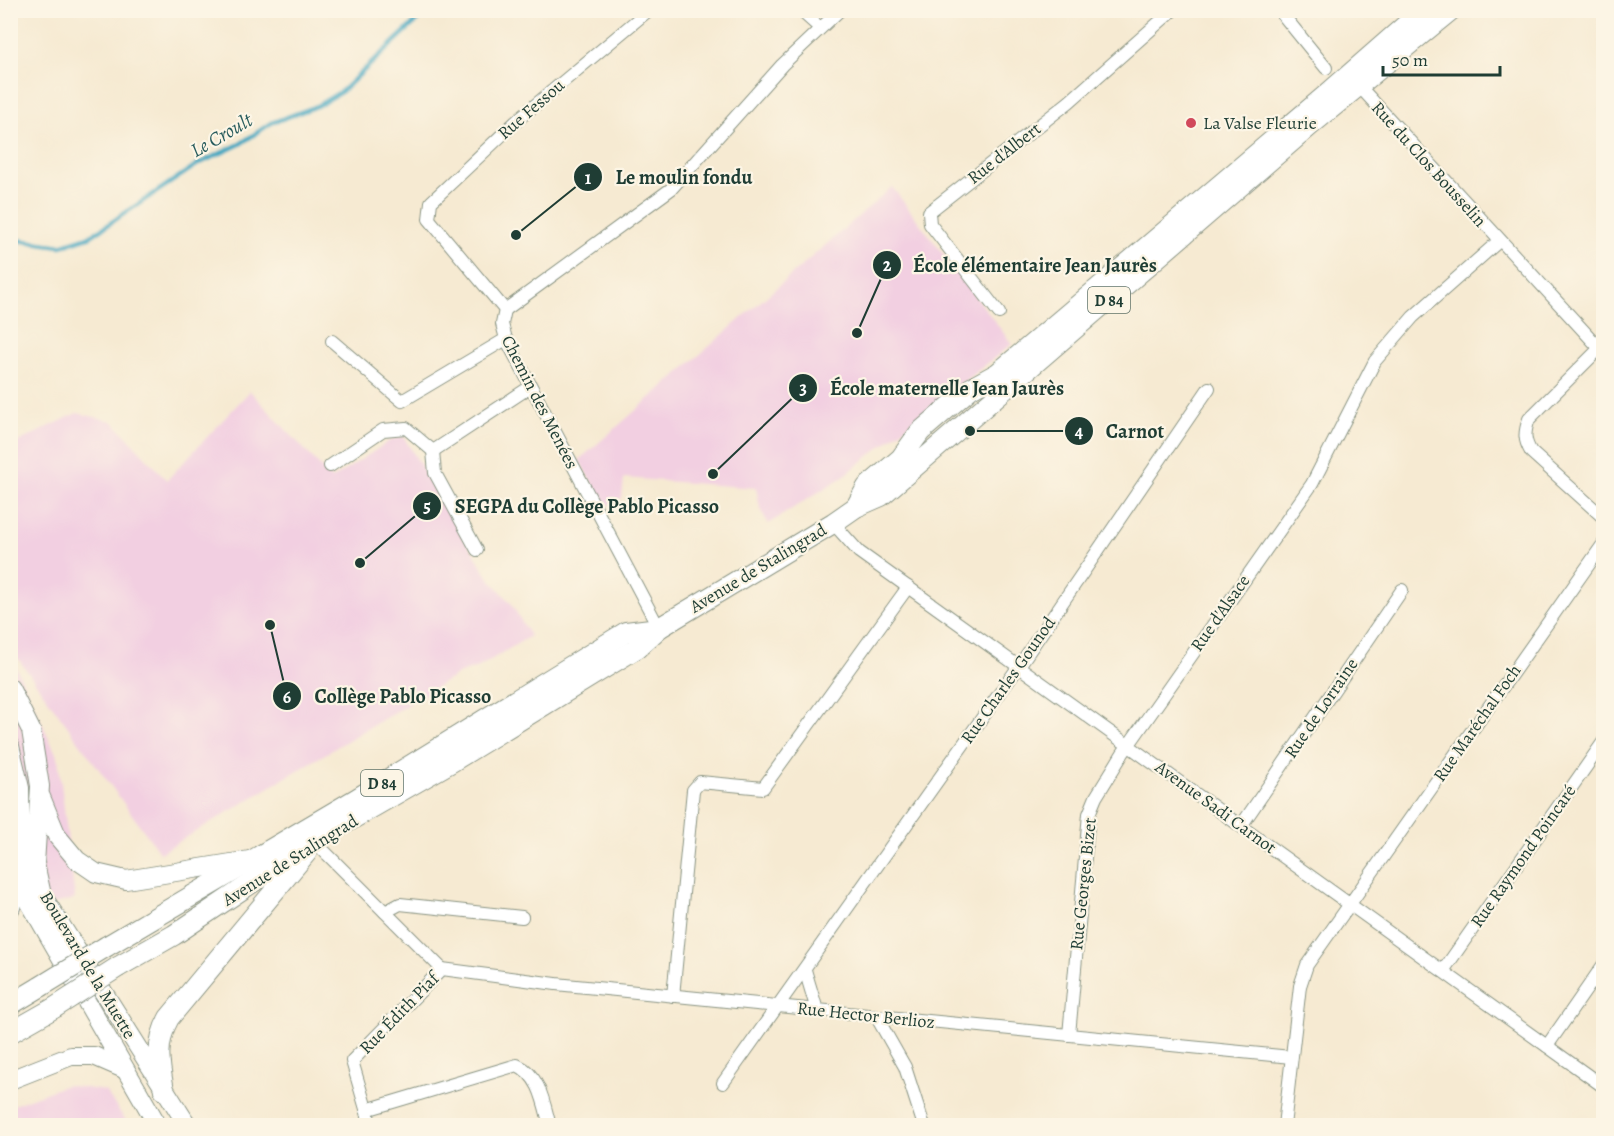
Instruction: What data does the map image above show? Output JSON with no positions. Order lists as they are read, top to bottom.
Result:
{
  "streets": {
    "main road": ["D 84", "Avenue de Stalingrad", "Boulevard de la Muette"],
    "street": [
      "Rue Fessou",
      "Rue d'Albert",
      "Rue du Clos Bousselin",
      "Chemin des Menées",
      "Rue d'Alsace",
      "Rue Charles Gounod",
      "Rue de Lorraine",
      "Rue Maréchal Foch",
      "Avenue Sadi Carnot",
      "Rue Raymond Poincaré",
      "Rue Georges Bizet",
      "Rue Édith Piaf",
      "Rue Hector Berlioz"
    ]
  },
  "crossings": [
    ["Rue Fessou", "Chemin des Menées"],
    ["Rue du Clos Bousselin", "Avenue de Stalingrad"],
    ["Rue du Clos Bousselin", "Rue d'Alsace"],
    ["Chemin des Menées", "Avenue de Stalingrad"],
    ["Avenue de Stalingrad", "Avenue Sadi Carnot"],
    ["Rue d'Alsace", "Avenue Sadi Carnot"],
    ["Rue d'Alsace", "Rue Georges Bizet"],
    ["Rue Charles Gounod", "Avenue Sadi Carnot"],
    ["Rue Charles Gounod", "Rue Hector Berlioz"],
    ["Rue de Lorraine", "Avenue Sadi Carnot"],
    ["Rue Maréchal Foch", "Avenue Sadi Carnot"],
    ["Rue Maréchal Foch", "Rue Hector Berlioz"],
    ["Avenue Sadi Carnot", "Rue Raymond Poincaré"],
    ["Avenue Sadi Carnot", "Rue Georges Bizet"],
    ["Rue Georges Bizet", "Rue Hector Berlioz"],
    ["Rue Édith Piaf", "Rue Hector Berlioz"]
  ],
  "water": ["Le Croult"],
  "places": [
    "La Valse Fleurie",
    "Le moulin fondu",
    "École élémentaire Jean Jaurès",
    "Carnot",
    "École maternelle Jean Jaurès",
    "SEGPA du Collège Pablo Picasso",
    "Collège Pablo Picasso"
  ],
  "scale_bar": "50 m"
}
